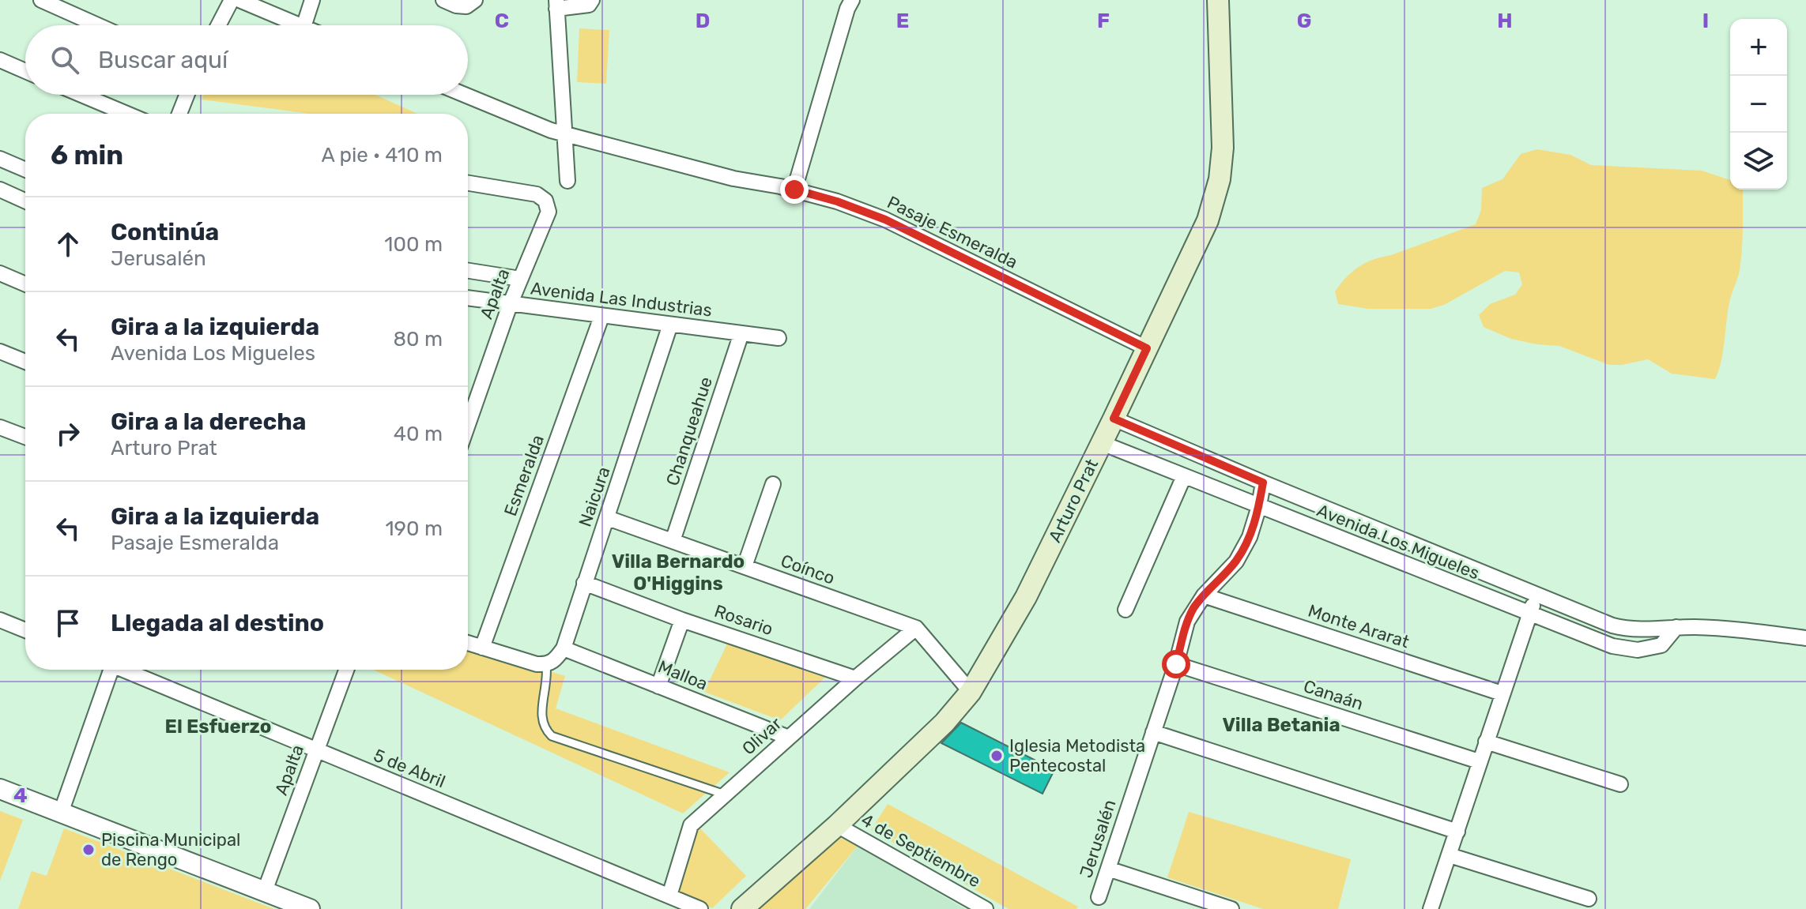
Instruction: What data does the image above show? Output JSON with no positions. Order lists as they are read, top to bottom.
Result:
{
  "streets": {
    "main road": ["Arturo Prat"],
    "street": [
      "Pasaje Esmeralda",
      "Apalta",
      "Avenida Las Industrias",
      "Chanqueahue",
      "Esmeralda",
      "Naicura",
      "Avenida Los Migueles",
      "Coínco",
      "Rosario",
      "Monte Ararat",
      "Malloa",
      "Canaán",
      "Olivar",
      "5 de Abril",
      "Jerusalén",
      "4 de Septiembre"
    ]
  },
  "crossings": [
    ["Pasaje Esmeralda", "Arturo Prat"],
    ["Apalta", "Avenida Las Industrias"],
    ["Apalta", "5 de Abril"],
    ["Avenida Las Industrias", "Chanqueahue"],
    ["Avenida Las Industrias", "Esmeralda"],
    ["Avenida Las Industrias", "Naicura"],
    ["Chanqueahue", "Coínco"],
    ["Naicura", "Coínco"],
    ["Naicura", "Rosario"],
    ["Naicura", "Malloa"],
    ["Arturo Prat", "Avenida Los Migueles"],
    ["Arturo Prat", "Coínco"],
    ["Arturo Prat", "4 de Septiembre"],
    ["Avenida Los Migueles", "Jerusalén"],
    ["Coínco", "Olivar"],
    ["Rosario", "Olivar"],
    ["Monte Ararat", "Jerusalén"],
    ["Malloa", "Olivar"],
    ["Canaán", "Jerusalén"],
    ["Olivar", "5 de Abril"]
  ],
  "districts": ["Villa Bernardo O'Higgins", "Villa Betania", "El Esfuerzo"],
  "places": ["Iglesia Metodista Pentecostal", "Piscina Municipal de Rengo"],
  "page": {
    "map_buttons": ["+", "−"],
    "search": "Buscar aquí",
    "heading": ["6 min", "A pie · 410 m"],
    "list": [
      ["Continúa", "Jerusalén", "100 m"],
      ["Gira a la izquierda", "Avenida Los Migueles", "80 m"],
      ["Gira a la derecha", "Arturo Prat", "40 m"],
      ["Gira a la izquierda", "Pasaje Esmeralda", "190 m"],
      "Llegada al destino"
    ]
  },
  "grid": {
    "columns": [
      "C",
      "D",
      "E",
      "F",
      "G",
      "H",
      "I"
    ],
    "rows": ["4"]
  }
}
